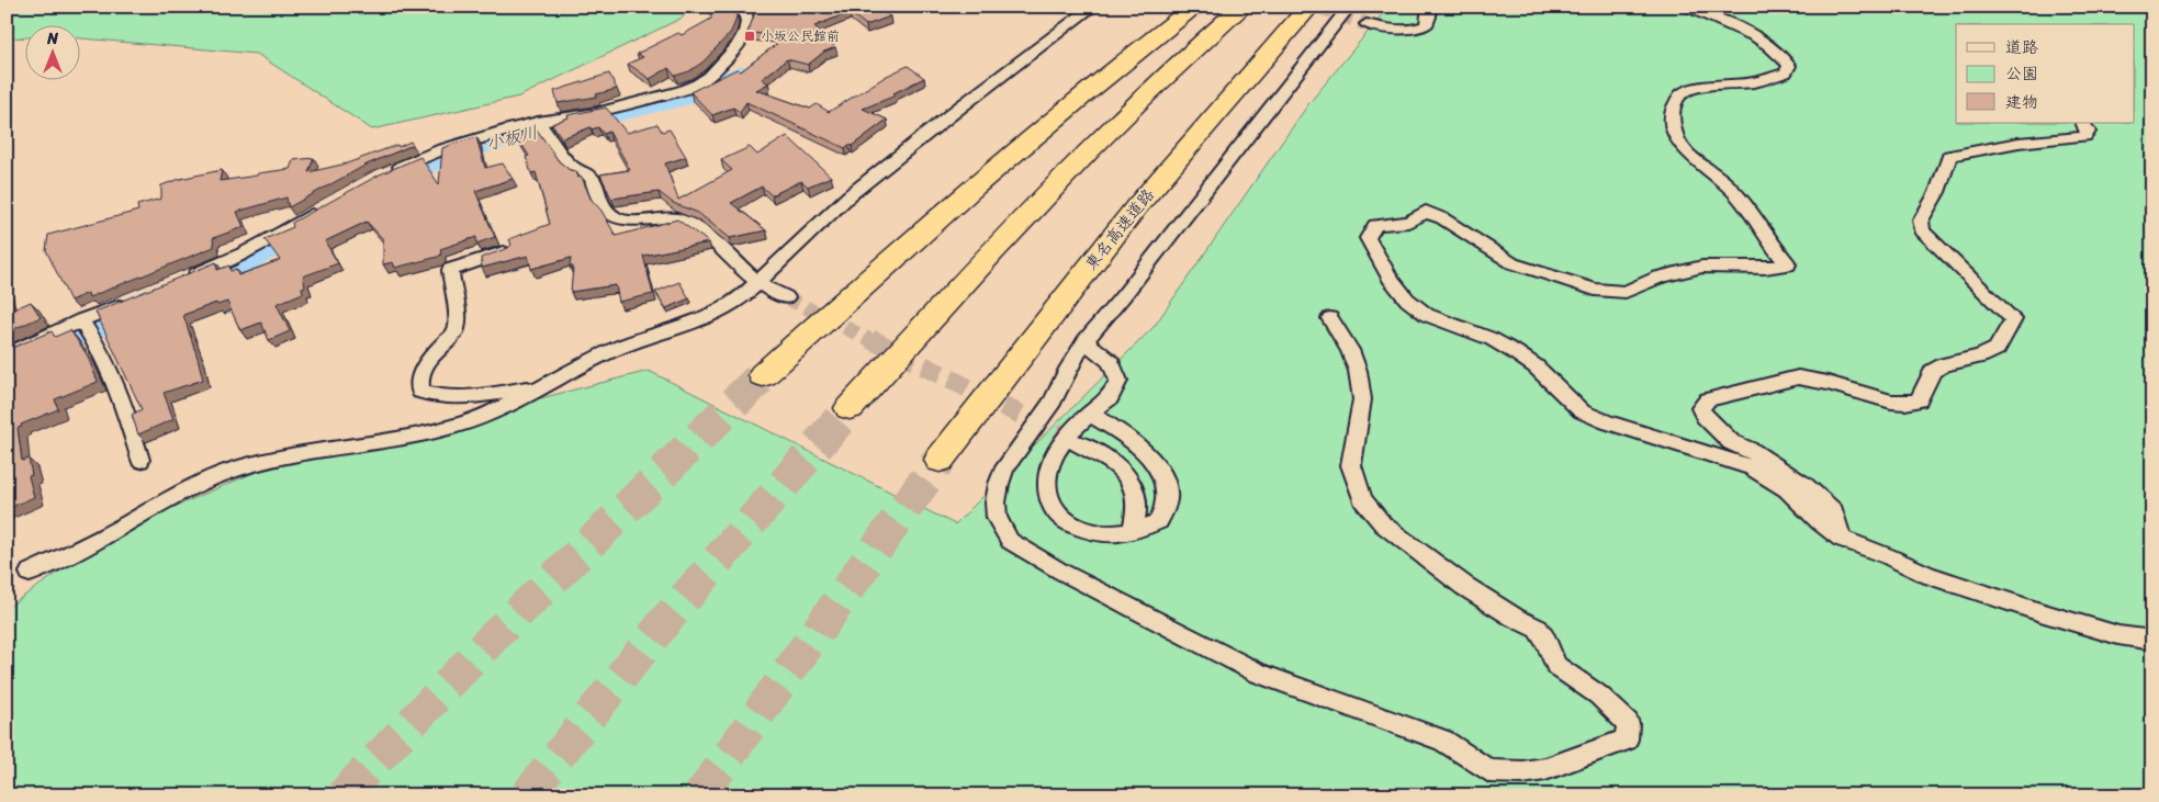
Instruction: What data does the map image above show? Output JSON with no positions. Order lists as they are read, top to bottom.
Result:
{
  "streets": {
    "highway": ["東名高速道路"]
  },
  "water": ["小板川"],
  "places": {
    "transit": ["小坂公民館前"]
  },
  "legend": ["道路", "公園", "建物"],
  "north": "top"
}
